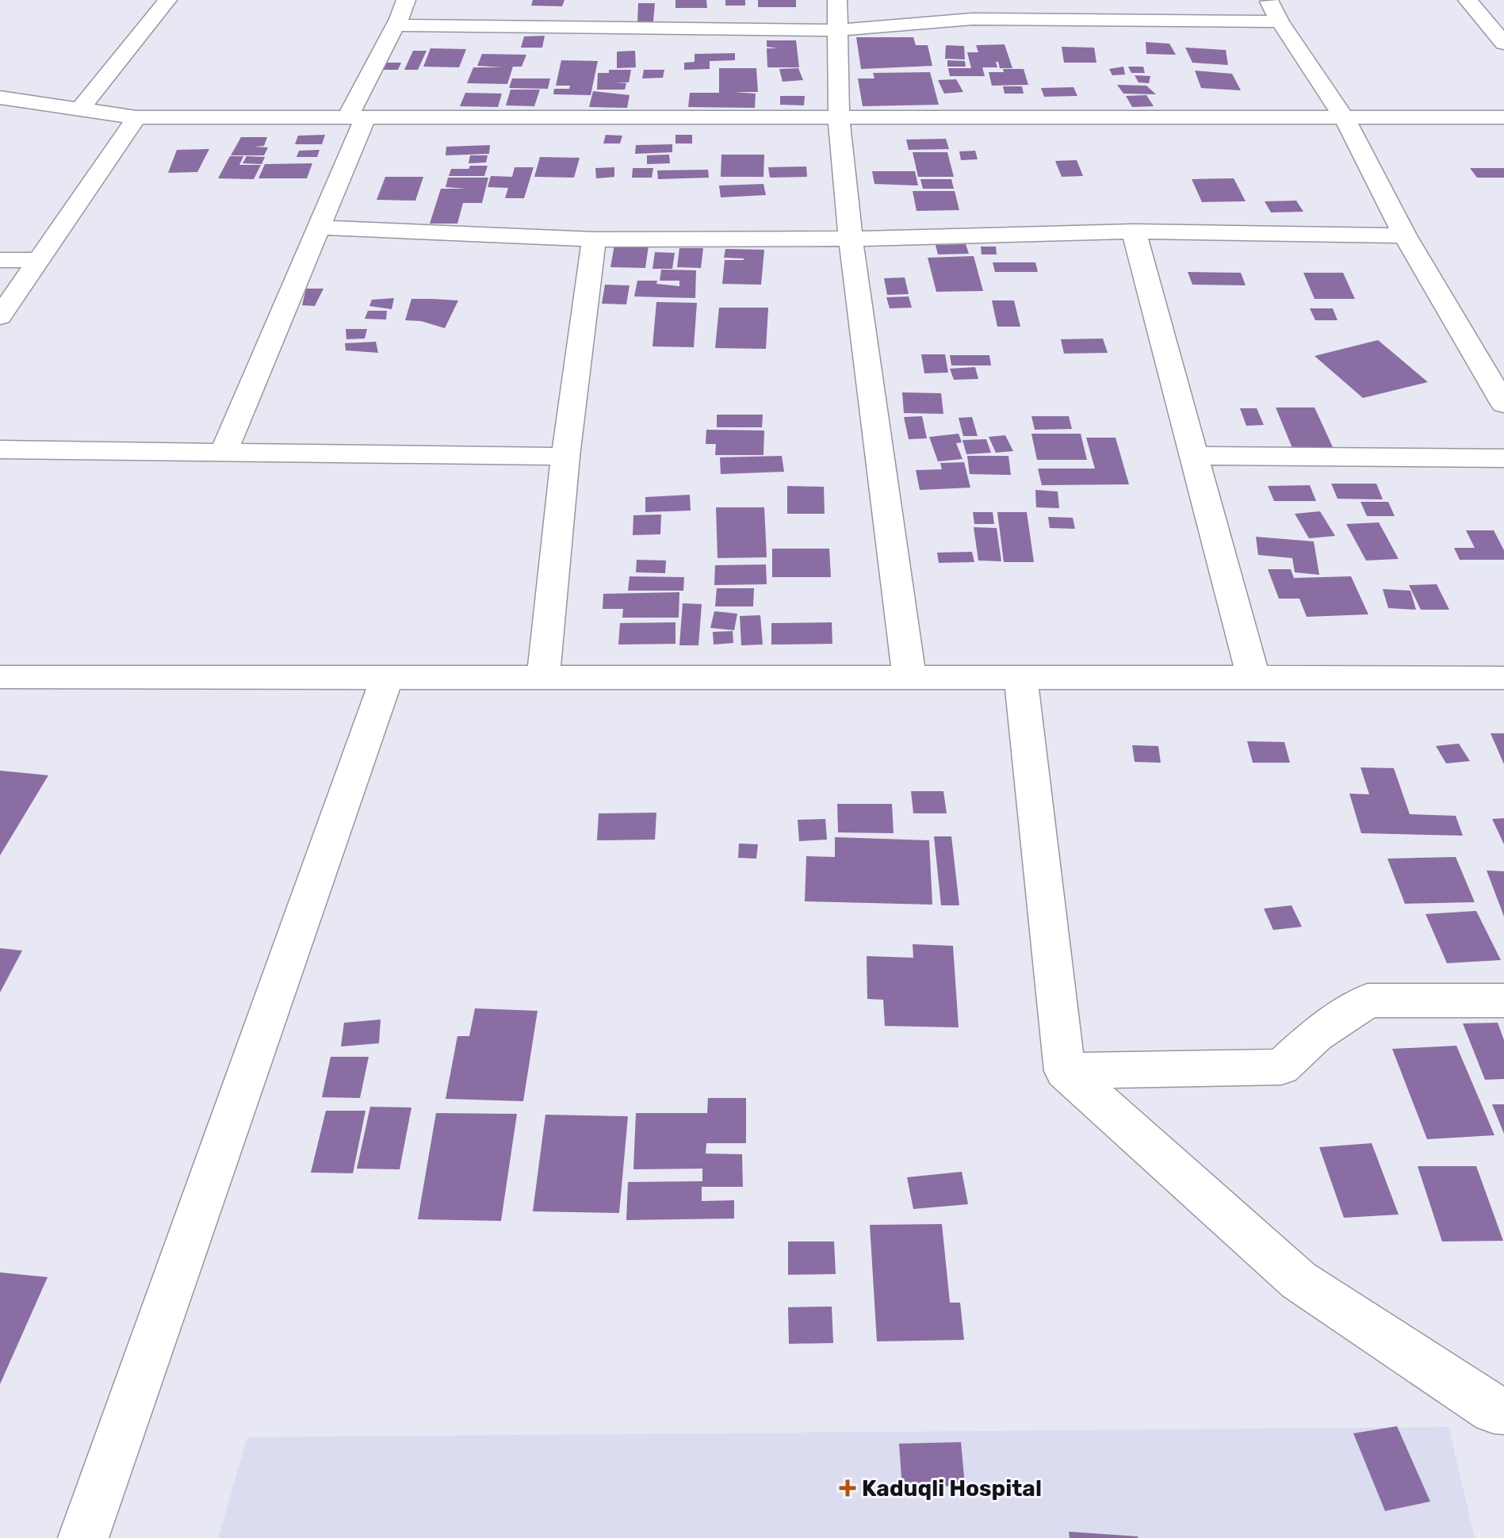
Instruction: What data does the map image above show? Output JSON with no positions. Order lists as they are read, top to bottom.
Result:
{
  "places": {
    "health": ["Kaduqli Hospital"]
  }
}
